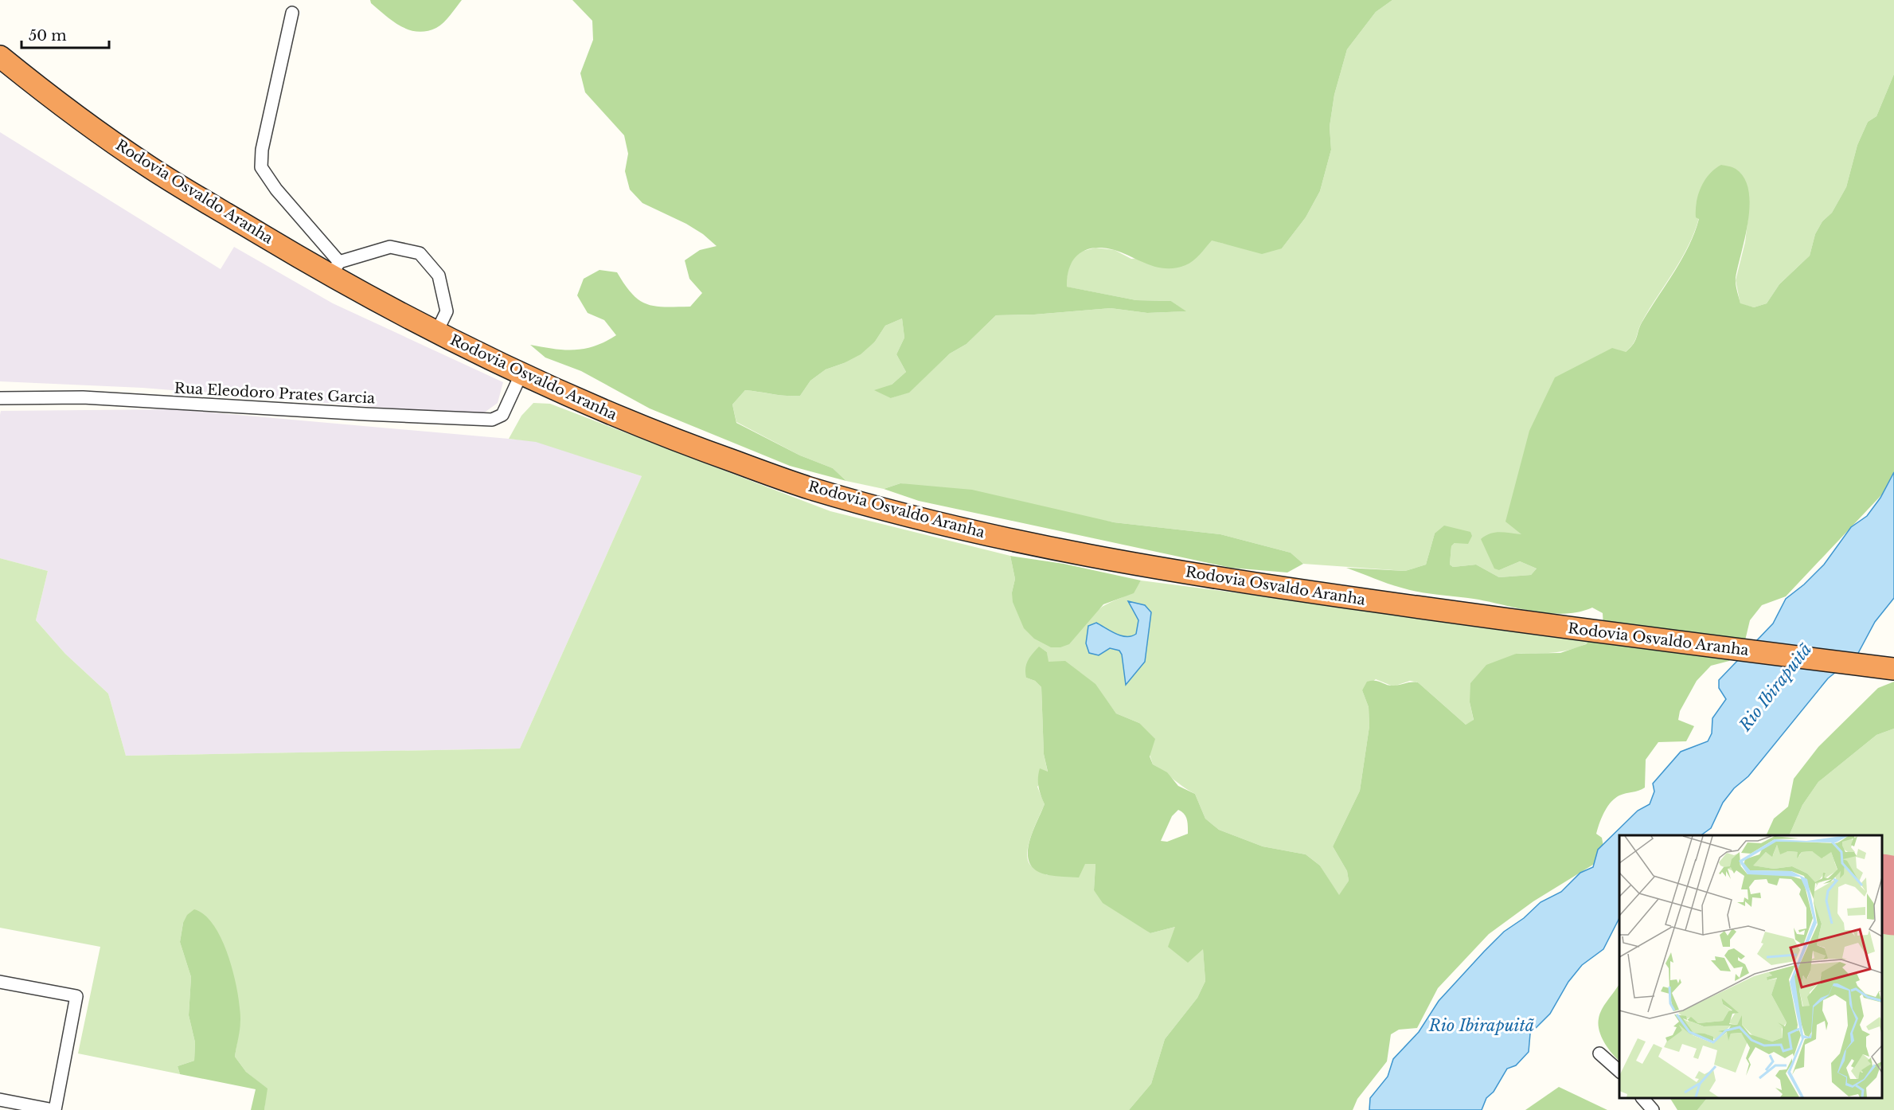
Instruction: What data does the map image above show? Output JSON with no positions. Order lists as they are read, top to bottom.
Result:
{
  "streets": {
    "highway": ["Rodovia Osvaldo Aranha"],
    "street": ["Rua Eleodoro Prates Garcia"]
  },
  "crossings": [
    ["Rodovia Osvaldo Aranha", "Rua Eleodoro Prates Garcia"]
  ],
  "water": ["Rio Ibirapuitã"],
  "scale_bar": "50 m"
}
